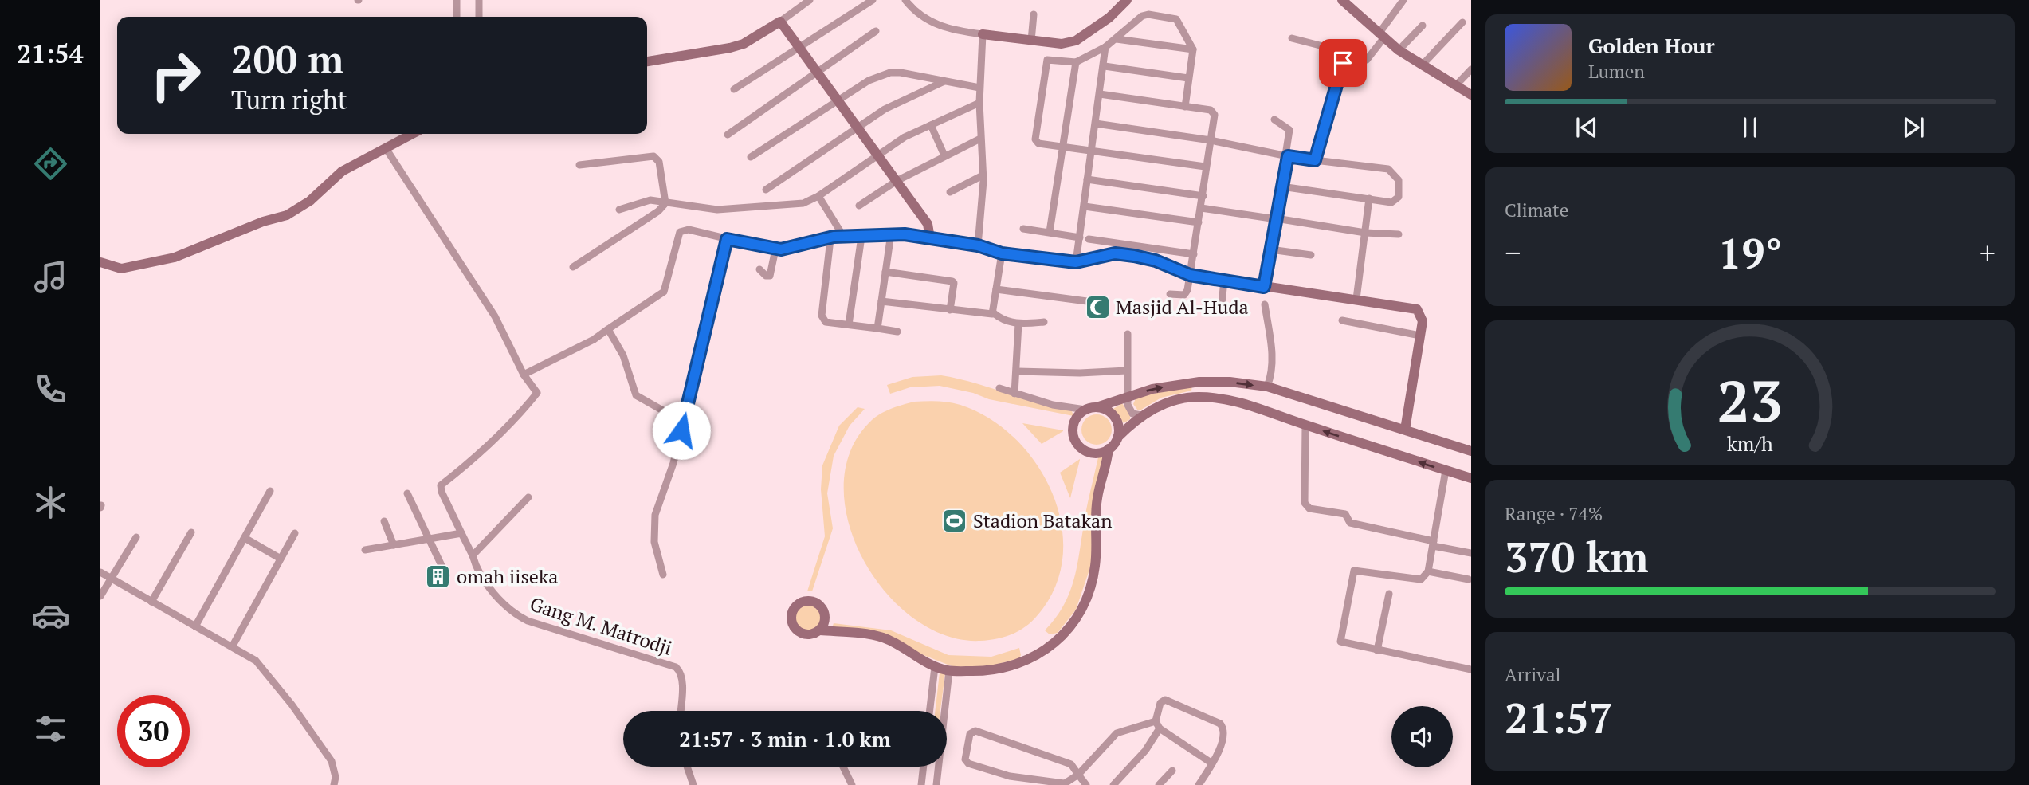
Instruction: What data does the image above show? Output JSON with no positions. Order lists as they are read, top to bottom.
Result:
{
  "streets": {
    "street": ["Gang M. Matrodji"]
  },
  "places": {
    "mosque": ["Masjid Al-Huda"],
    "sports": ["Stadion Batakan"],
    "building": ["omah iiseka"]
  },
  "page": {
    "tabs": "21:54",
    "turn": ["200 m", "Turn right"],
    "song": ["Golden Hour", "Lumen"],
    "tile": [
      "Climate",
      ["Range · 74%", "370 km"],
      ["Arrival", "21:57"]
    ],
    "heat": ["−", "19°", "+"],
    "limit": "30",
    "trip": "21:57 · 3 min · 1.0 km",
    "gauge": ["23", "km/h"]
  }
}
